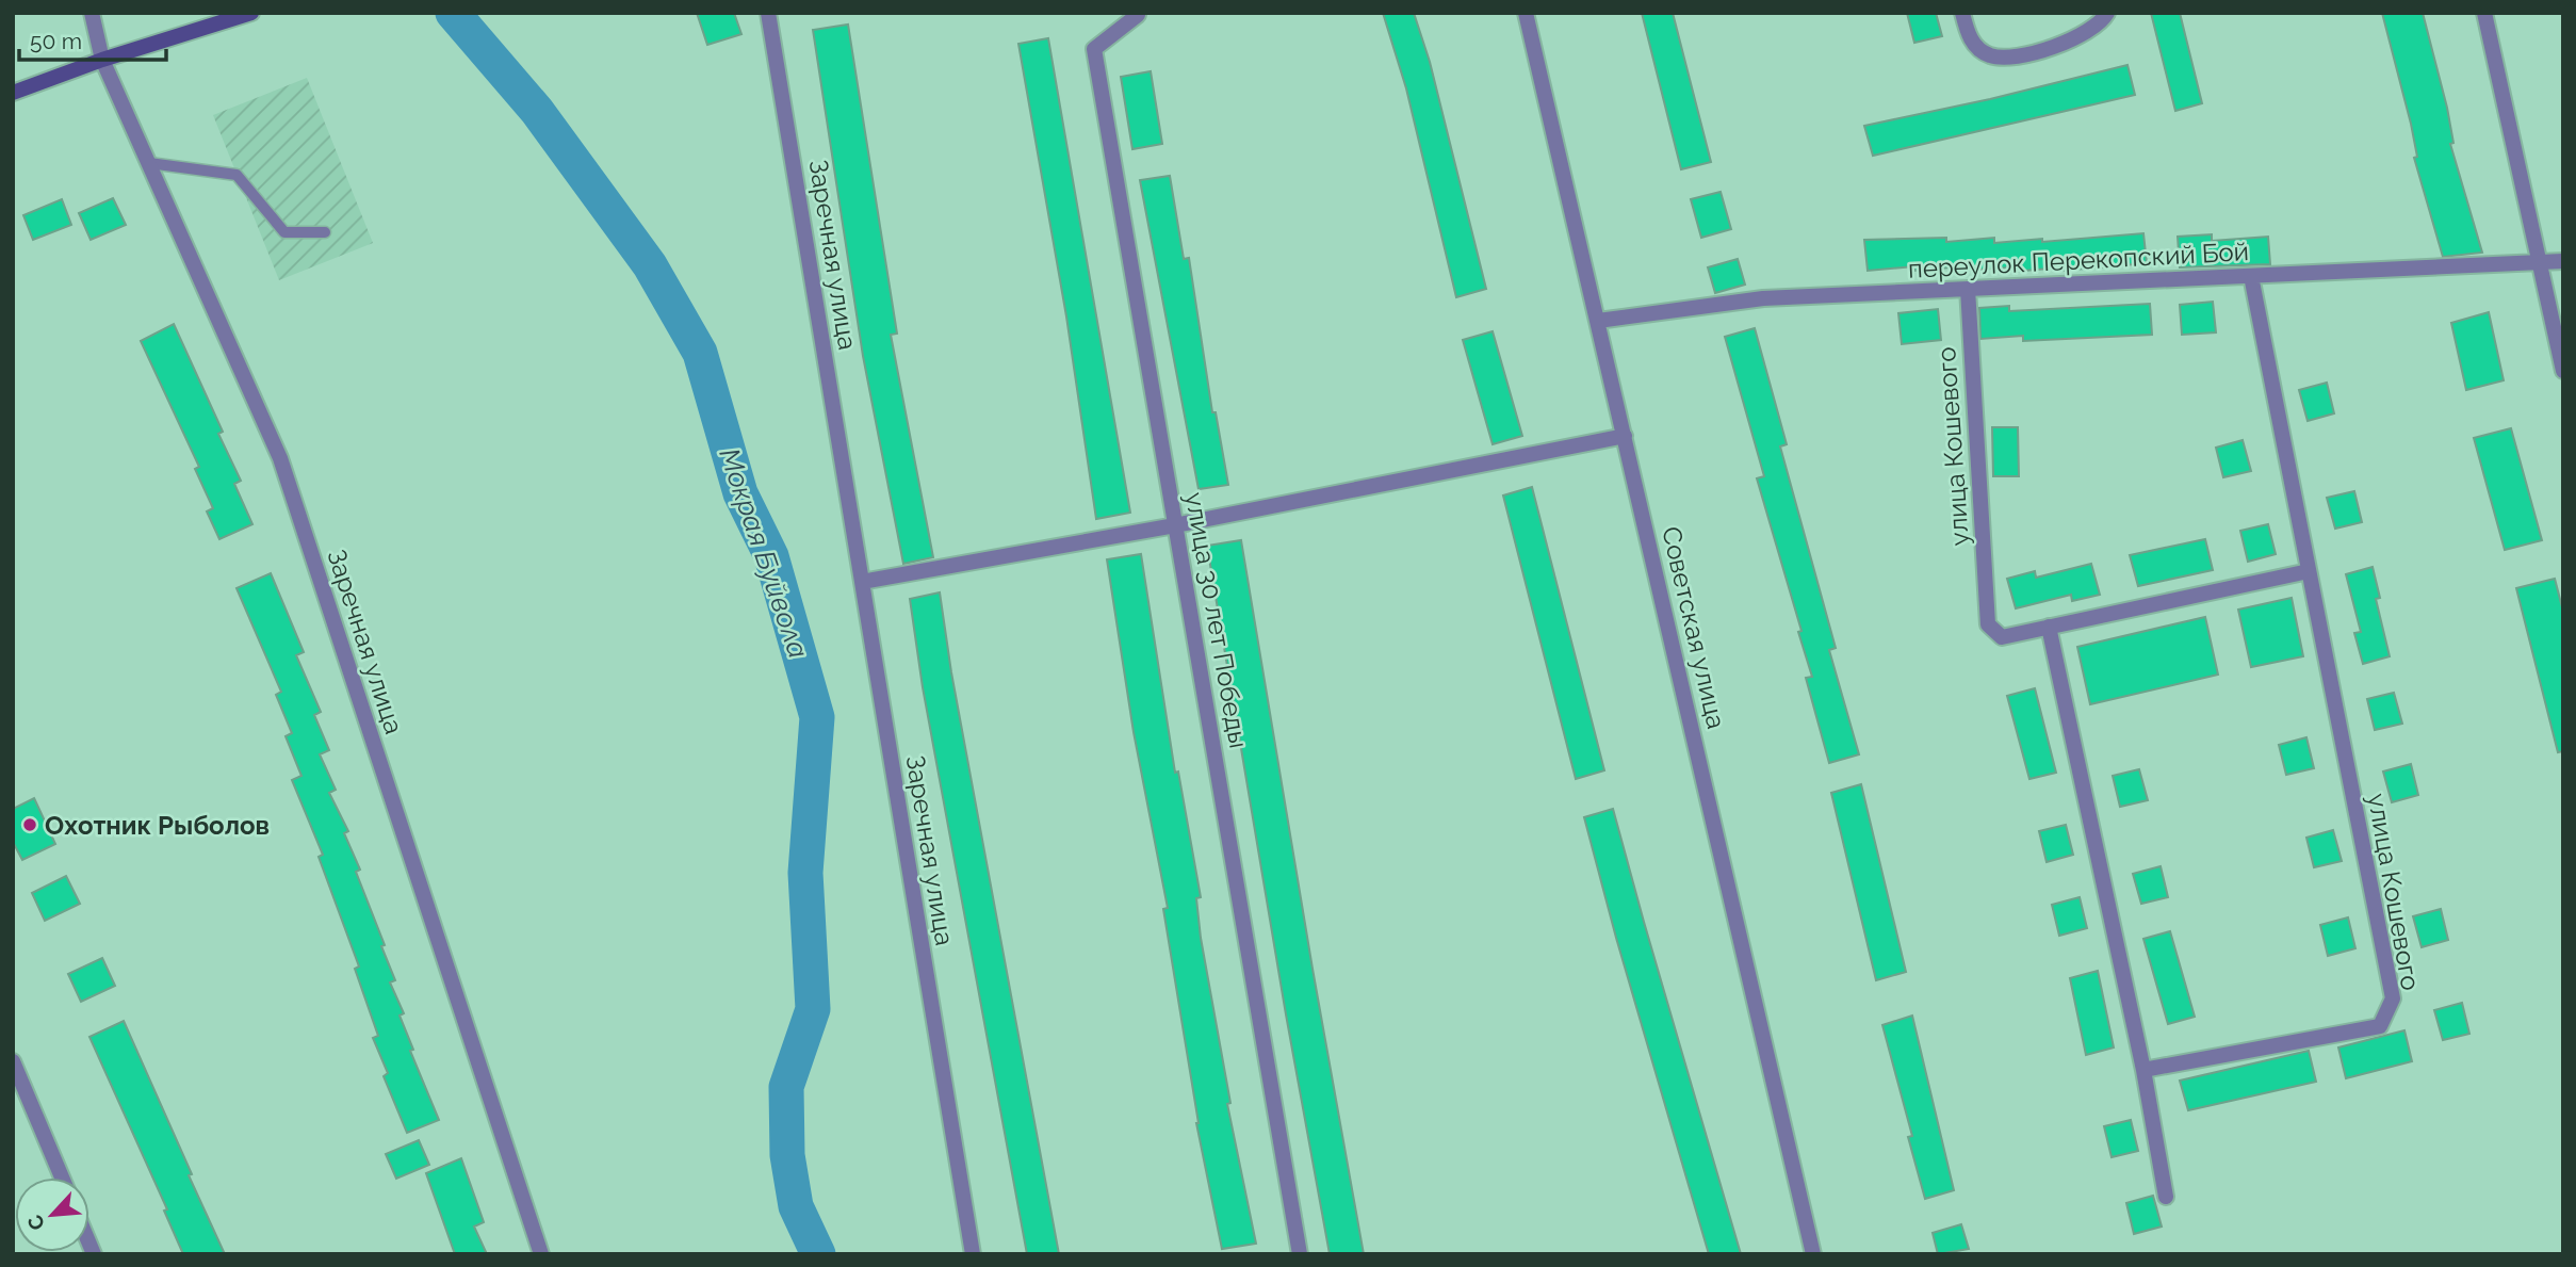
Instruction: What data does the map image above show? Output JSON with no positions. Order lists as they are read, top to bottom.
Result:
{
  "streets": {
    "street": [
      "Заречная улица",
      "переулок Перекопский Бой",
      "улица Кошевого",
      "улица 30 лет Победы",
      "Советская улица"
    ]
  },
  "crossings": [
    ["переулок Перекопский Бой", "улица Кошевого"],
    ["переулок Перекопский Бой", "Советская улица"]
  ],
  "water": ["Мокрая Буйвола"],
  "places": ["Охотник Рыболов"],
  "scale_bar": "50 m",
  "north": "bottom left"
}
